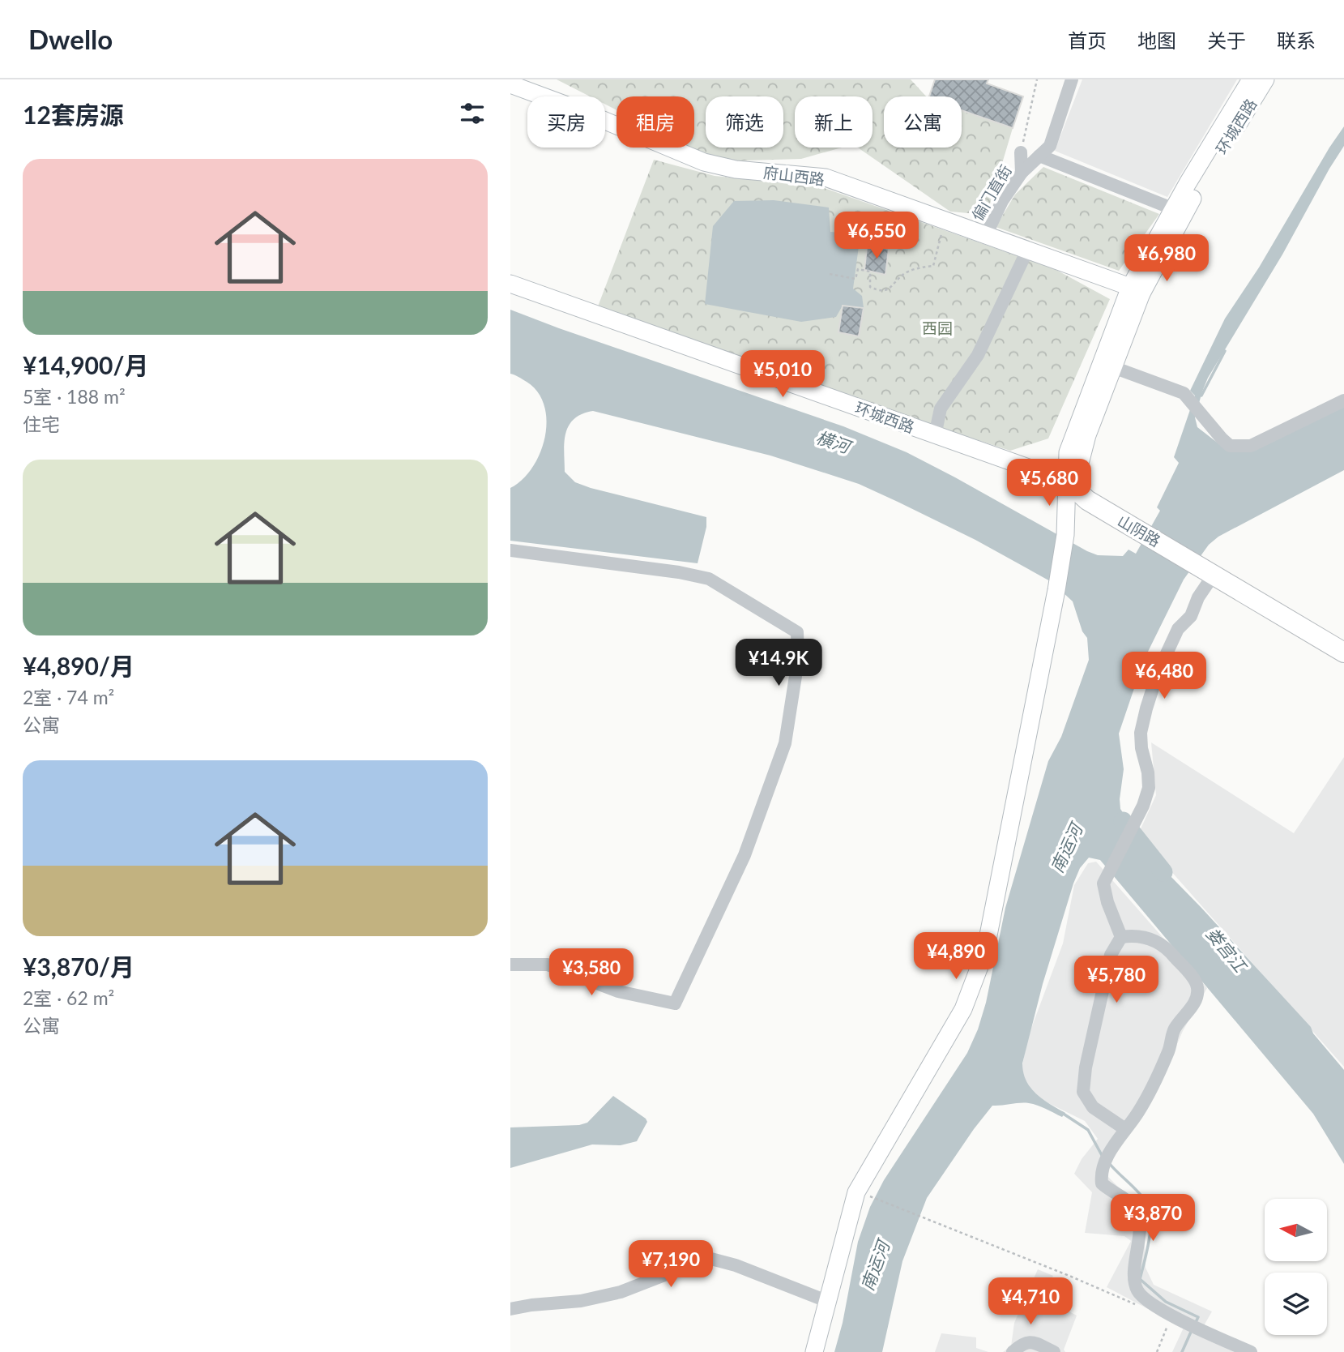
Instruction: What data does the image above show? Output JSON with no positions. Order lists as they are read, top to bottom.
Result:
{
  "streets": {
    "main road": ["环城西路", "府山西路", "山阴路"],
    "street": ["偏门直街"]
  },
  "crossings": [
    ["环城西路", "府山西路"],
    ["环城西路", "山阴路"],
    ["府山西路", "偏门直街"]
  ],
  "water": ["横河", "南运河", "娄宫江"],
  "parks": ["西园"],
  "north": "left",
  "page": {
    "header": "Dwello",
    "nav": [
      "首页",
      "地图",
      "关于",
      "联系"
    ],
    "heading": "12套房源",
    "chip": [
      "买房",
      "租房",
      "筛选",
      "新上",
      "公寓"
    ],
    "list": [
      {
        "name": "¥14,900/月",
        "note": "5室 · 188 m² · 住宅"
      },
      {
        "name": "¥4,890/月",
        "note": "2室 · 74 m² · 公寓"
      },
      {
        "name": "¥3,870/月",
        "note": "2室 · 62 m² · 公寓"
      }
    ],
    "price": [
      "¥6,550",
      "¥6,980",
      "¥5,010",
      "¥5,680",
      "¥14.9K",
      "¥6,480",
      "¥4,890",
      "¥3,580",
      "¥5,780",
      "¥3,870",
      "¥7,190",
      "¥4,710"
    ]
  }
}
